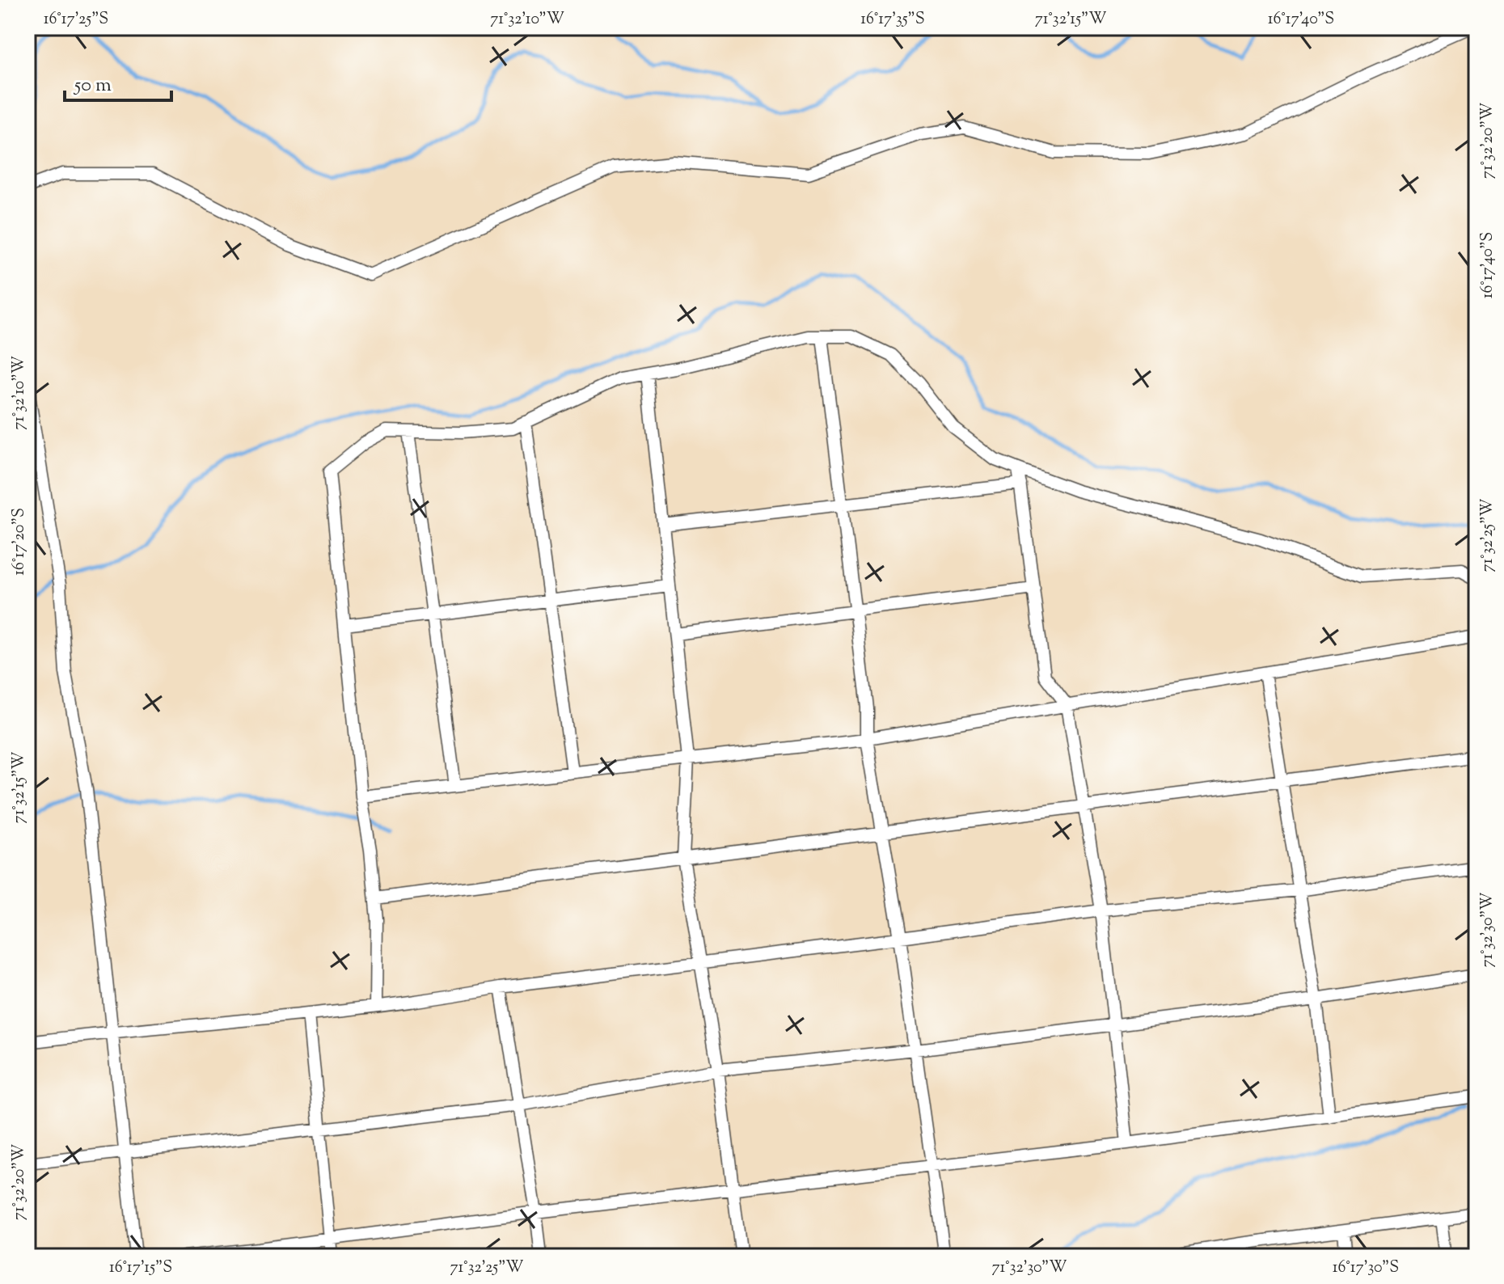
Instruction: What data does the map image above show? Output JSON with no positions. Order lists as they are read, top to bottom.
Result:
{
  "scale_bar": "50 m",
  "coordinates": [
    "16°17'25\"S",
    "71°32'10\"W",
    "16°17'35\"S",
    "71°32'15\"W",
    "16°17'40\"S",
    "71°32'20\"W",
    "71°32'25\"W",
    "16°17'20\"S",
    "71°32'30\"W",
    "16°17'15\"S",
    "16°17'30\"S"
  ]
}
